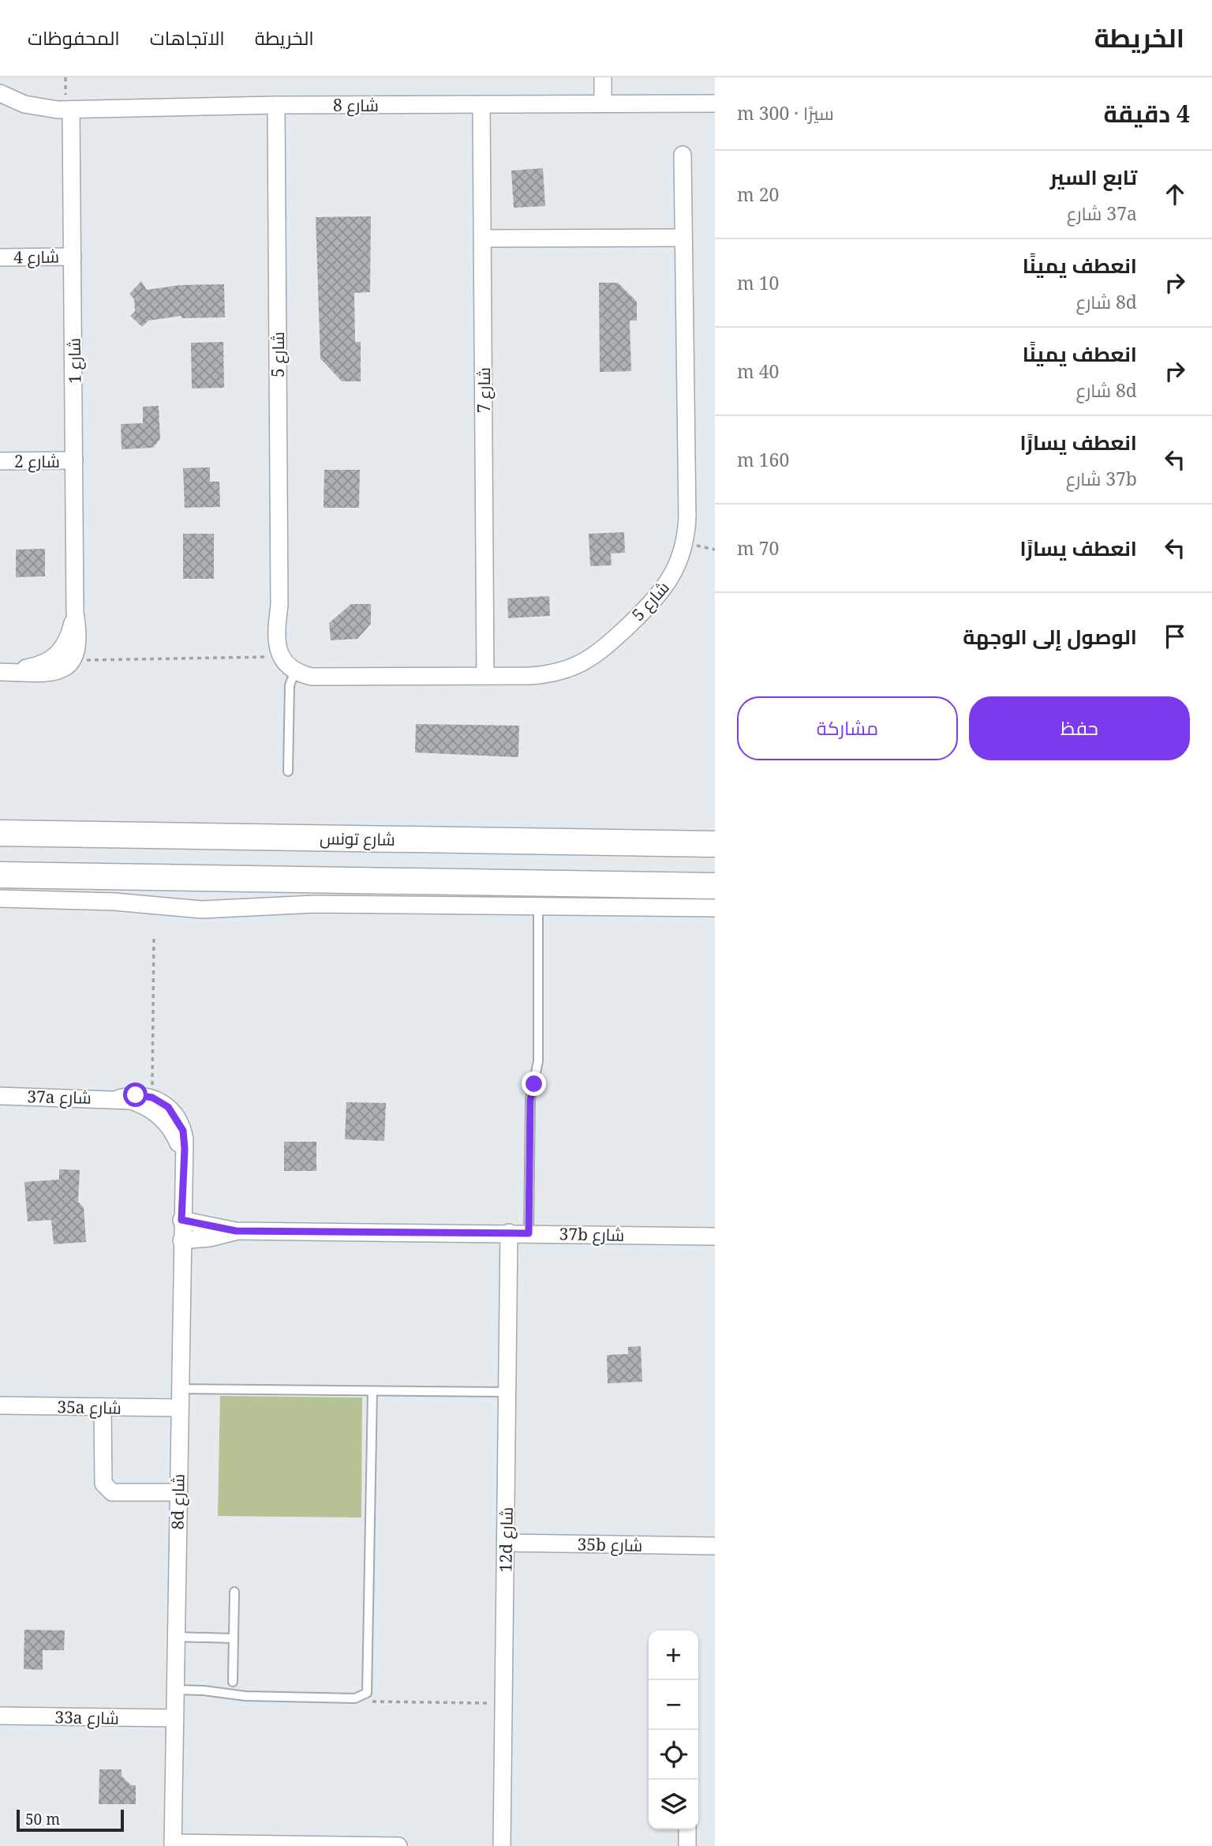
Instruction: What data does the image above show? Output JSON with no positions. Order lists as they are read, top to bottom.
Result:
{
  "streets": {
    "main road": ["شارع تونس"],
    "street": [
      "شارع 8",
      "شارع 4",
      "شارع 5",
      "شارع 1",
      "شارع 7",
      "شارع 2",
      "37a شارع",
      "37b شارع",
      "35a شارع",
      "8d شارع",
      "12d شارع",
      "35b شارع",
      "33a شارع"
    ]
  },
  "crossings": [
    ["شارع 8", "شارع 5"],
    ["شارع 8", "شارع 1"],
    ["شارع 8", "شارع 7"],
    ["شارع 4", "شارع 1"],
    ["شارع 5", "شارع 7"],
    ["شارع 1", "شارع 2"],
    ["37a شارع", "8d شارع"],
    ["37b شارع", "8d شارع"],
    ["37b شارع", "12d شارع"],
    ["35a شارع", "8d شارع"],
    ["8d شارع", "33a شارع"],
    ["12d شارع", "35b شارع"]
  ],
  "scale_bar": "50 m",
  "page": {
    "header": "الخريطة",
    "nav": ["الخريطة", "الاتجاهات", "المحفوظات"],
    "heading": ["4 دقيقة", "سيرًا · 300 m"],
    "list": [
      ["تابع السير", "37a شارع", "20 m"],
      ["انعطف يمينًا", "8d شارع", "10 m"],
      ["انعطف يمينًا", "8d شارع", "40 m"],
      ["انعطف يسارًا", "37b شارع", "160 m"],
      ["انعطف يسارًا", "70 m"],
      "الوصول إلى الوجهة"
    ],
    "buttons": ["حفظ", "مشاركة"],
    "map_buttons": ["+", "−"],
    "scale": "50 m"
  }
}
